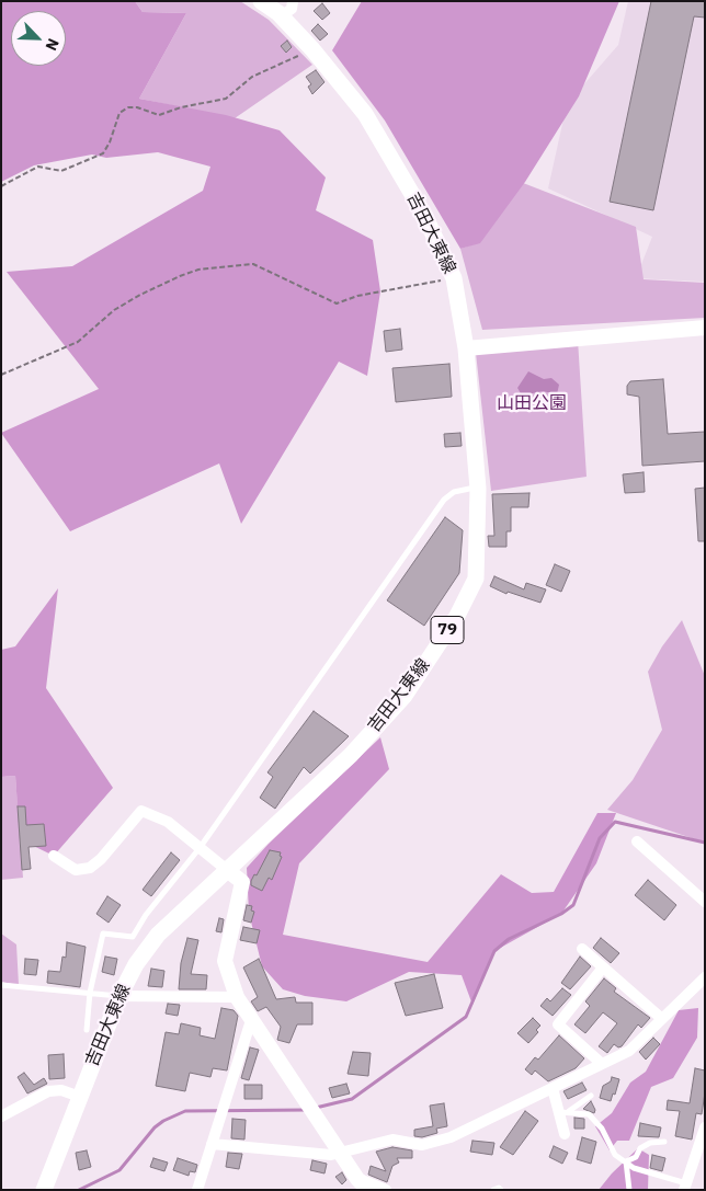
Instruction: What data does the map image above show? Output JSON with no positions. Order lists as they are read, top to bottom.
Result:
{
  "streets": {
    "main road": ["吉田大東線", "79"]
  },
  "parks": ["山田公園"],
  "north": "bottom right"
}
